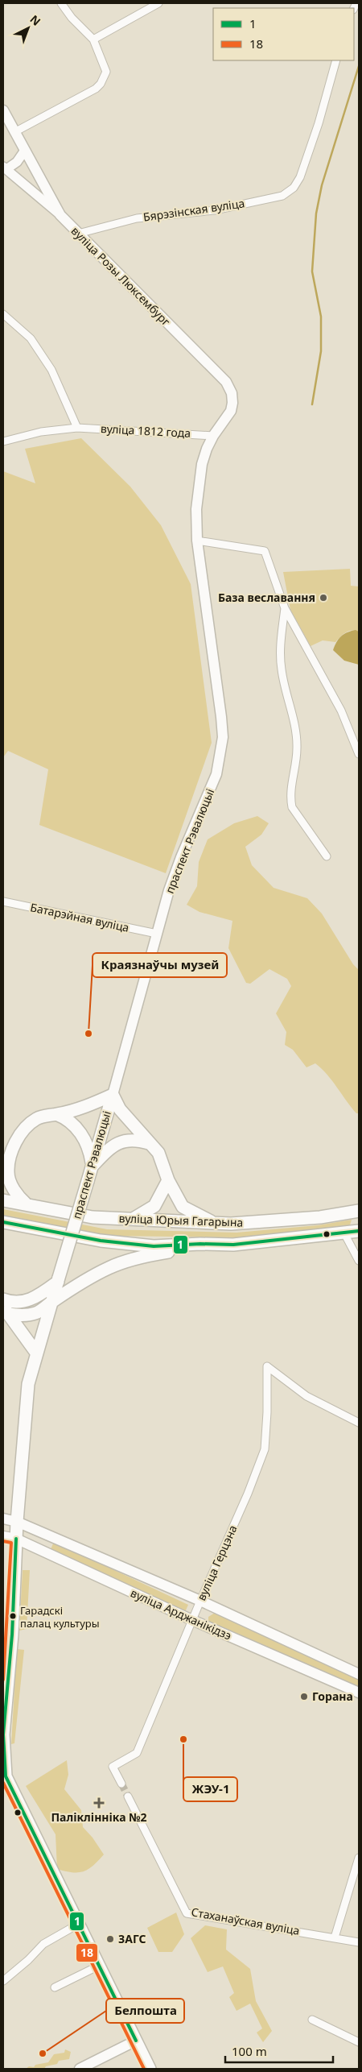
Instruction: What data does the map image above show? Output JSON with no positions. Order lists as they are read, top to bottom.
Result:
{
  "streets": {
    "main road": [
      "вуліца Розы Люксембург",
      "праспект Рэвалюцыі",
      "вуліца Юрыя Гагарына",
      "вуліца Арджанікідзэ"
    ],
    "street": [
      "Бярэзінская вуліца",
      "вуліца 1812 года",
      "Батарэйная вуліца",
      "вуліца Герцэна",
      "Стаханаўская вуліца"
    ]
  },
  "crossings": [
    ["Бярэзінская вуліца", "вуліца Розы Люксембург"],
    ["вуліца Розы Люксембург", "праспект Рэвалюцыі"],
    ["вуліца 1812 года", "праспект Рэвалюцыі"],
    ["праспект Рэвалюцыі", "Батарэйная вуліца"],
    ["праспект Рэвалюцыі", "вуліца Арджанікідзэ"],
    ["вуліца Герцэна", "вуліца Арджанікідзэ"]
  ],
  "places": {
    "other": [
      "База веславання",
      "Краязнаўчы музей",
      "Гарадскі палац культуры",
      "Горана",
      "ЖЭУ-1",
      "ЗАГС",
      "Белпошта"
    ],
    "health": ["Паліклінніка №2"]
  },
  "lines": ["transit line 1", "transit line 18"],
  "legend": ["1", "18"],
  "scale_bar": "100 m",
  "north": "top right"
}
